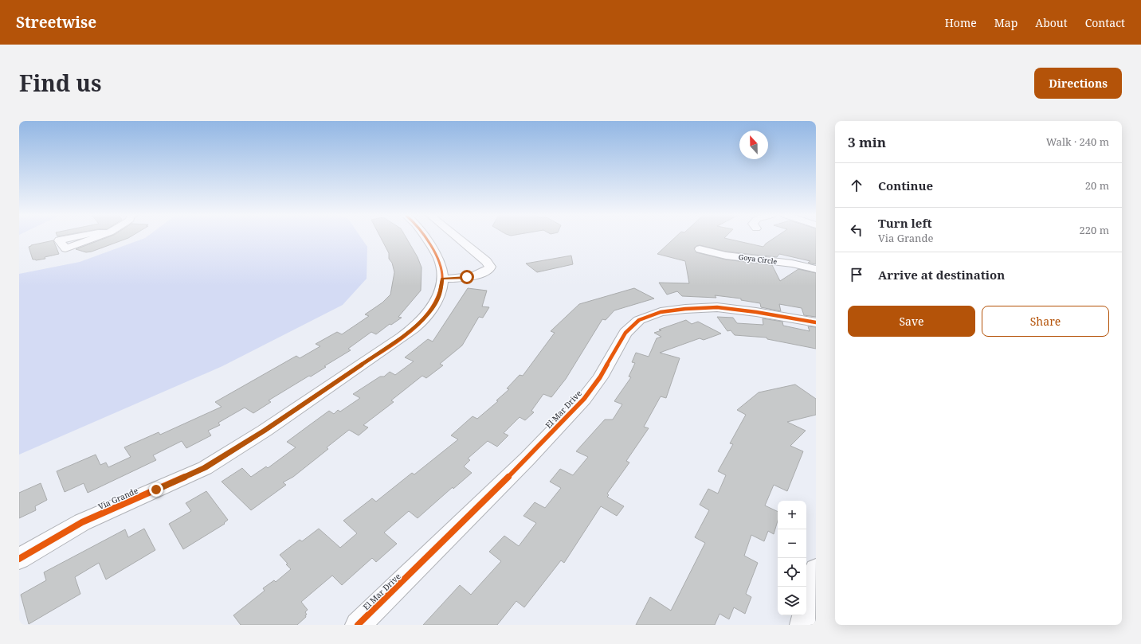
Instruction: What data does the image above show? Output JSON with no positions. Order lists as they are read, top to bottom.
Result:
{
  "streets": {
    "street": ["Goya Circle", "El Mar Drive", "Via Grande"]
  },
  "north": "top",
  "page": {
    "header": "Streetwise",
    "nav": [
      "Home",
      "Map",
      "About",
      "Contact"
    ],
    "title": "Find us",
    "buttons": [
      "Directions",
      ["Save", "Share"]
    ],
    "heading": ["3 min", "Walk · 240 m"],
    "list": [
      ["Continue", "20 m"],
      ["Turn left", "Via Grande", "220 m"],
      "Arrive at destination"
    ],
    "map_buttons": ["+", "−"]
  }
}
